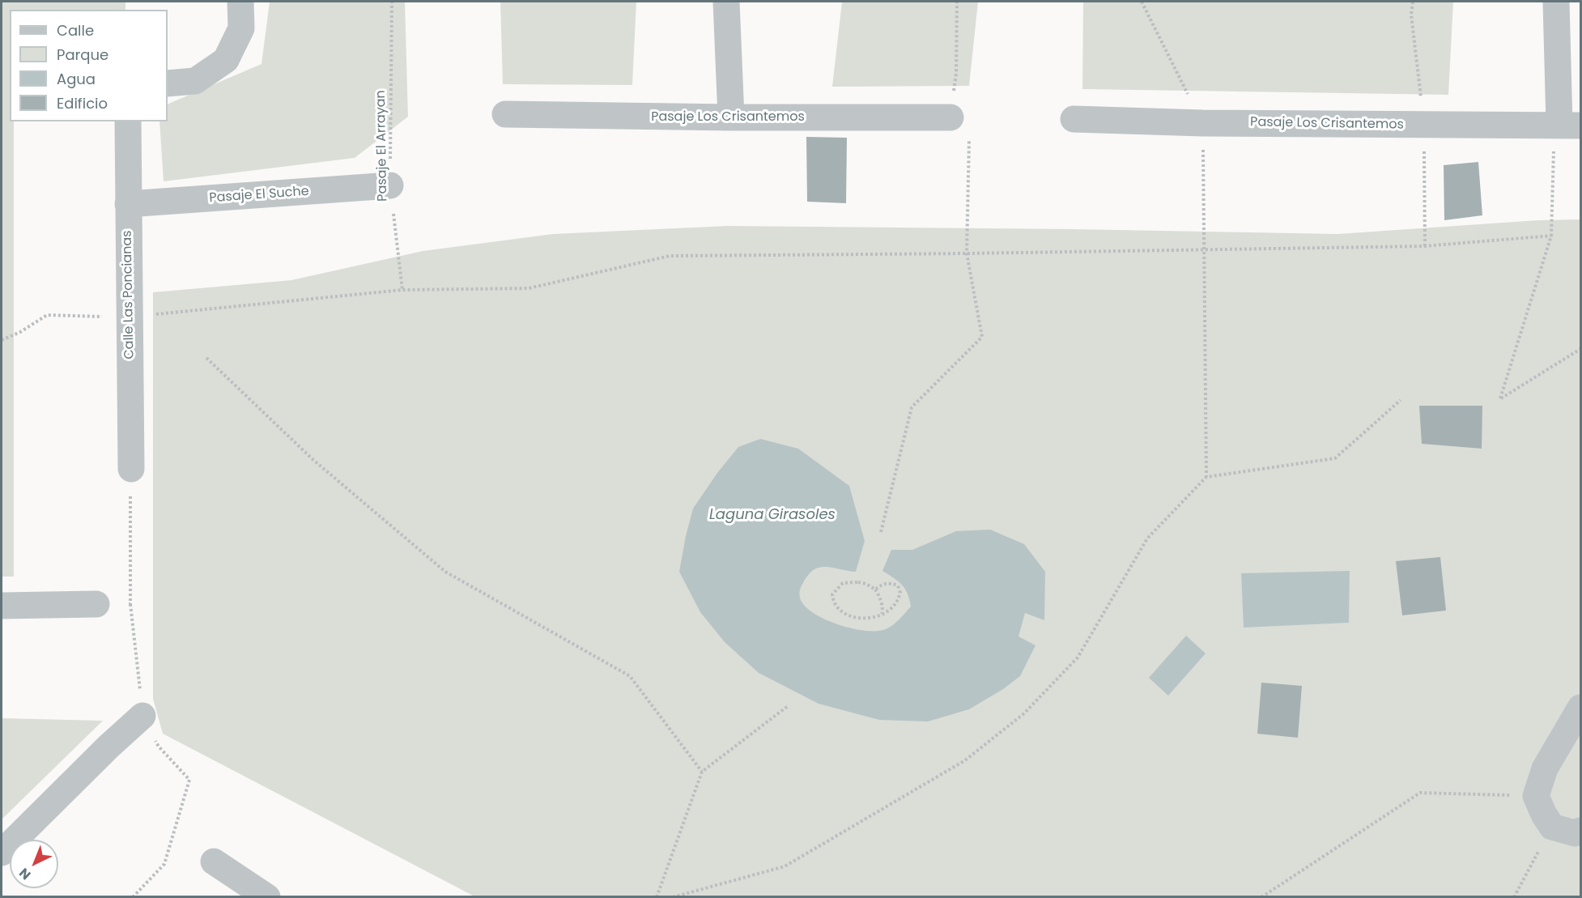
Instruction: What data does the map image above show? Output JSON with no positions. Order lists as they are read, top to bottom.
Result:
{
  "streets": {
    "street": ["Pasaje Los Crisantemos", "Pasaje El Suche", "Calle Las Poncianas"],
    "path": ["Pasaje El Arrayan"]
  },
  "crossings": [
    ["Pasaje El Arrayan", "Pasaje El Suche"],
    ["Pasaje El Suche", "Calle Las Poncianas"]
  ],
  "water": ["Laguna Girasoles"],
  "legend": [
    "Calle",
    "Parque",
    "Agua",
    "Edificio"
  ],
  "north": "bottom left"
}
